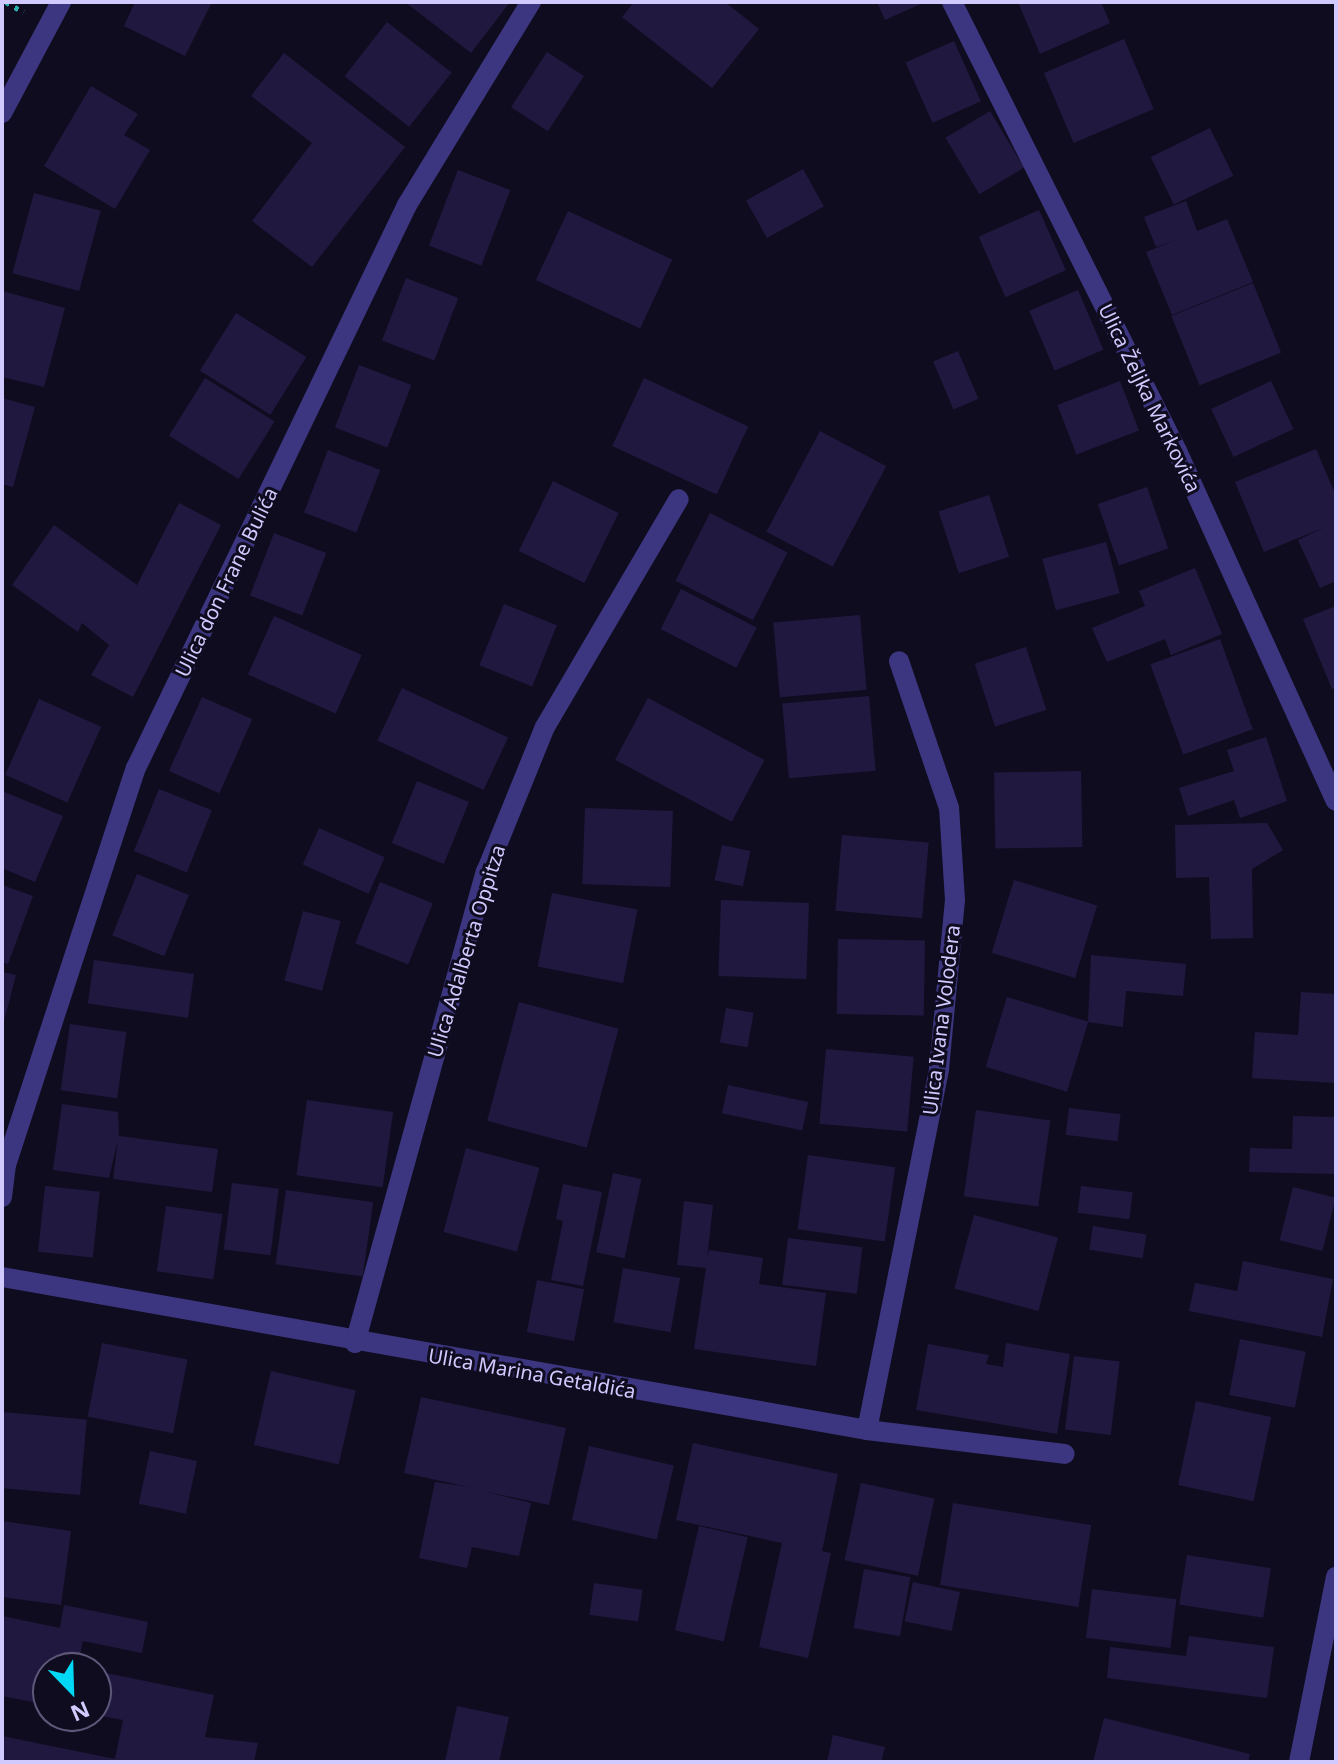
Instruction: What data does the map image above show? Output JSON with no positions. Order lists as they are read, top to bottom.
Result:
{
  "streets": {
    "street": [
      "Ulica Željka Markovića",
      "Ulica don Frane Bulića",
      "Ulica Adalberta Oppitza",
      "Ulica Ivana Volodera",
      "Ulica Marina Getaldića"
    ]
  },
  "crossings": [
    ["Ulica Adalberta Oppitza", "Ulica Marina Getaldića"],
    ["Ulica Ivana Volodera", "Ulica Marina Getaldića"]
  ],
  "north": "bottom right"
}
